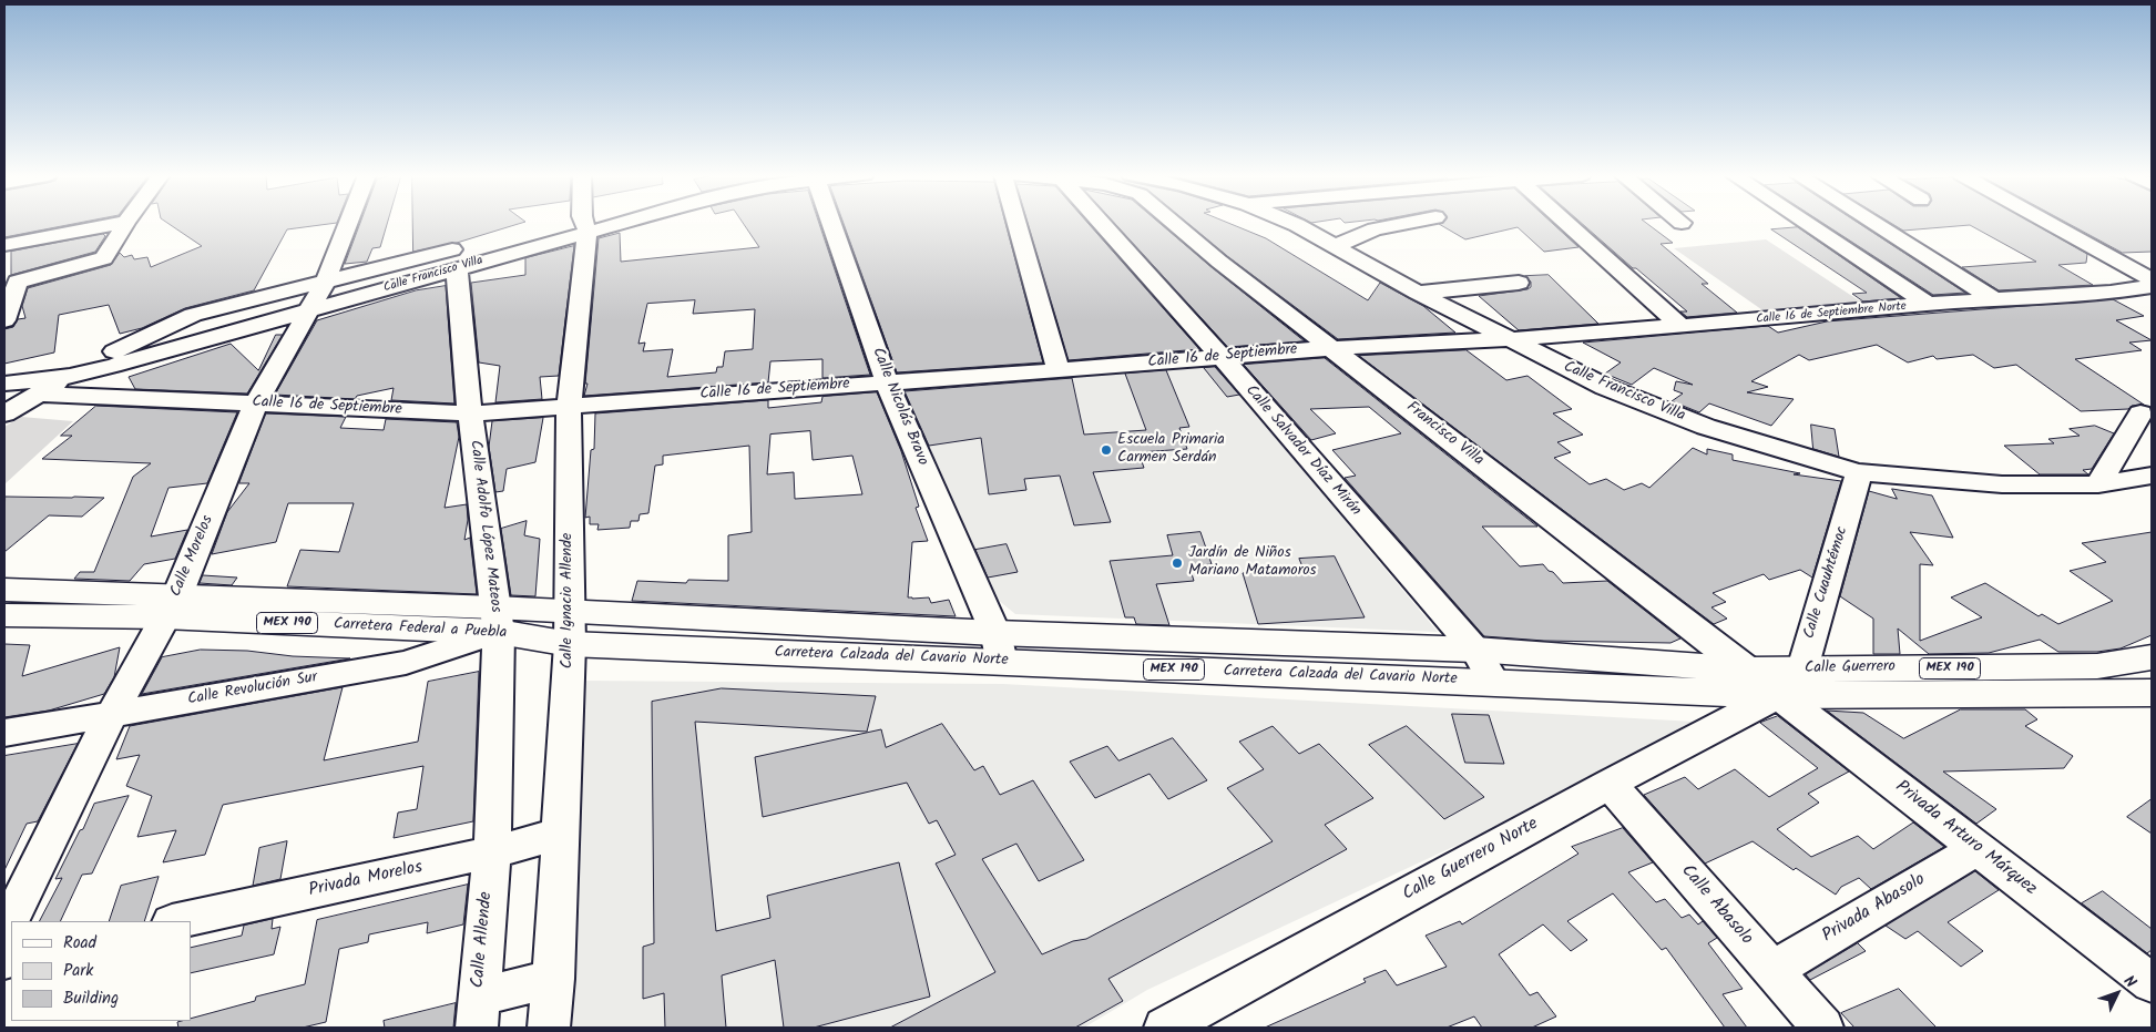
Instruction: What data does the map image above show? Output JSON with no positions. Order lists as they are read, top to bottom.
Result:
{
  "streets": {
    "main road": [
      "MEX 190",
      "Carretera Federal a Puebla",
      "Carretera Calzada del Cavario Norte",
      "Calle Guerrero"
    ],
    "street": [
      "Calle Francisco Villa",
      "Calle 16 de Septiembre Norte",
      "Calle 16 de Septiembre",
      "Calle Nicolás Bravo",
      "Francisco Villa",
      "Calle Salvador Díaz Mirón",
      "Calle Adolfo López Mateos",
      "Calle Morelos",
      "Calle Cuauhtémoc",
      "Calle Ignacio Allende",
      "Calle Revolución Sur",
      "Privada Arturo Márquez",
      "Calle Guerrero Norte",
      "Privada Morelos",
      "Calle Abasolo",
      "Privada Abasolo",
      "Calle Allende"
    ]
  },
  "crossings": [
    ["Calle Francisco Villa", "Calle 16 de Septiembre Norte"],
    ["Calle Francisco Villa", "Calle 16 de Septiembre"],
    ["Calle Francisco Villa", "Calle Adolfo López Mateos"],
    ["Calle Francisco Villa", "Calle Morelos"],
    ["Calle Francisco Villa", "Calle Cuauhtémoc"],
    ["Calle Francisco Villa", "Calle Ignacio Allende"],
    ["Calle 16 de Septiembre Norte", "Calle 16 de Septiembre"],
    ["Calle 16 de Septiembre", "Calle Nicolás Bravo"],
    ["Calle 16 de Septiembre", "Francisco Villa"],
    ["Calle 16 de Septiembre", "Calle Salvador Díaz Mirón"],
    ["Calle 16 de Septiembre", "Calle Adolfo López Mateos"],
    ["Calle 16 de Septiembre", "Calle Morelos"],
    ["Calle 16 de Septiembre", "Calle Ignacio Allende"],
    ["Calle Nicolás Bravo", "Carretera Calzada del Cavario Norte"],
    ["Francisco Villa", "Carretera Calzada del Cavario Norte"],
    ["Francisco Villa", "Calle Guerrero"],
    ["Calle Salvador Díaz Mirón", "Carretera Calzada del Cavario Norte"],
    ["Calle Adolfo López Mateos", "Carretera Federal a Puebla"],
    ["Calle Adolfo López Mateos", "Calle Revolución Sur"],
    ["Calle Adolfo López Mateos", "Privada Morelos"],
    ["Calle Adolfo López Mateos", "Calle Allende"],
    ["Calle Morelos", "Carretera Federal a Puebla"],
    ["Calle Morelos", "Calle Revolución Sur"],
    ["Calle Cuauhtémoc", "Carretera Calzada del Cavario Norte"],
    ["Calle Cuauhtémoc", "Calle Guerrero"],
    ["Calle Cuauhtémoc", "Privada Arturo Márquez"],
    ["Calle Cuauhtémoc", "Calle Guerrero Norte"],
    ["Calle Ignacio Allende", "Carretera Federal a Puebla"],
    ["Calle Ignacio Allende", "Carretera Calzada del Cavario Norte"],
    ["Calle Ignacio Allende", "Privada Morelos"],
    ["Carretera Federal a Puebla", "Carretera Calzada del Cavario Norte"],
    ["Carretera Federal a Puebla", "Calle Revolución Sur"],
    ["Carretera Calzada del Cavario Norte", "Calle Guerrero"],
    ["Carretera Calzada del Cavario Norte", "Privada Arturo Márquez"],
    ["Carretera Calzada del Cavario Norte", "Calle Guerrero Norte"],
    ["Calle Guerrero", "Privada Arturo Márquez"],
    ["Calle Guerrero", "Calle Guerrero Norte"],
    ["Privada Arturo Márquez", "Calle Guerrero Norte"],
    ["Privada Arturo Márquez", "Privada Abasolo"],
    ["Calle Guerrero Norte", "Calle Abasolo"],
    ["Privada Morelos", "Calle Allende"],
    ["Calle Abasolo", "Privada Abasolo"]
  ],
  "places": ["Escuela Primaria Carmen Serdán", "Jardín de Niños Mariano Matamoros"],
  "legend": ["Road", "Park", "Building"],
  "north": "top right"
}
